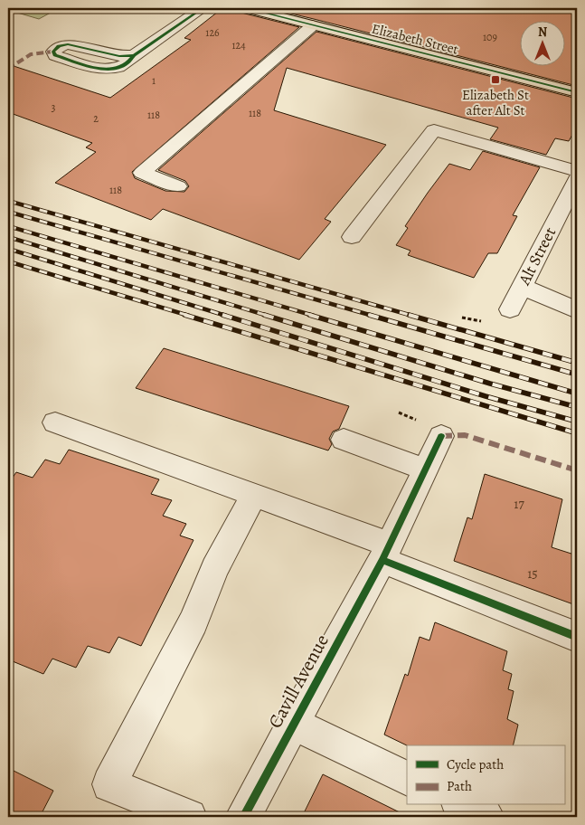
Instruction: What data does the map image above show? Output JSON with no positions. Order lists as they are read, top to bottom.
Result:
{
  "streets": {
    "main road": ["Elizabeth Street"],
    "street": ["Alt Street", "Cavill Avenue"]
  },
  "places": {
    "transit": ["Elizabeth St after Alt St"]
  },
  "house_numbers": [
    "126",
    "109",
    "124",
    "1",
    "3",
    "118",
    "118",
    "2",
    "118",
    "17",
    "15"
  ],
  "legend": ["Cycle path", "Path"],
  "north": "top"
}
